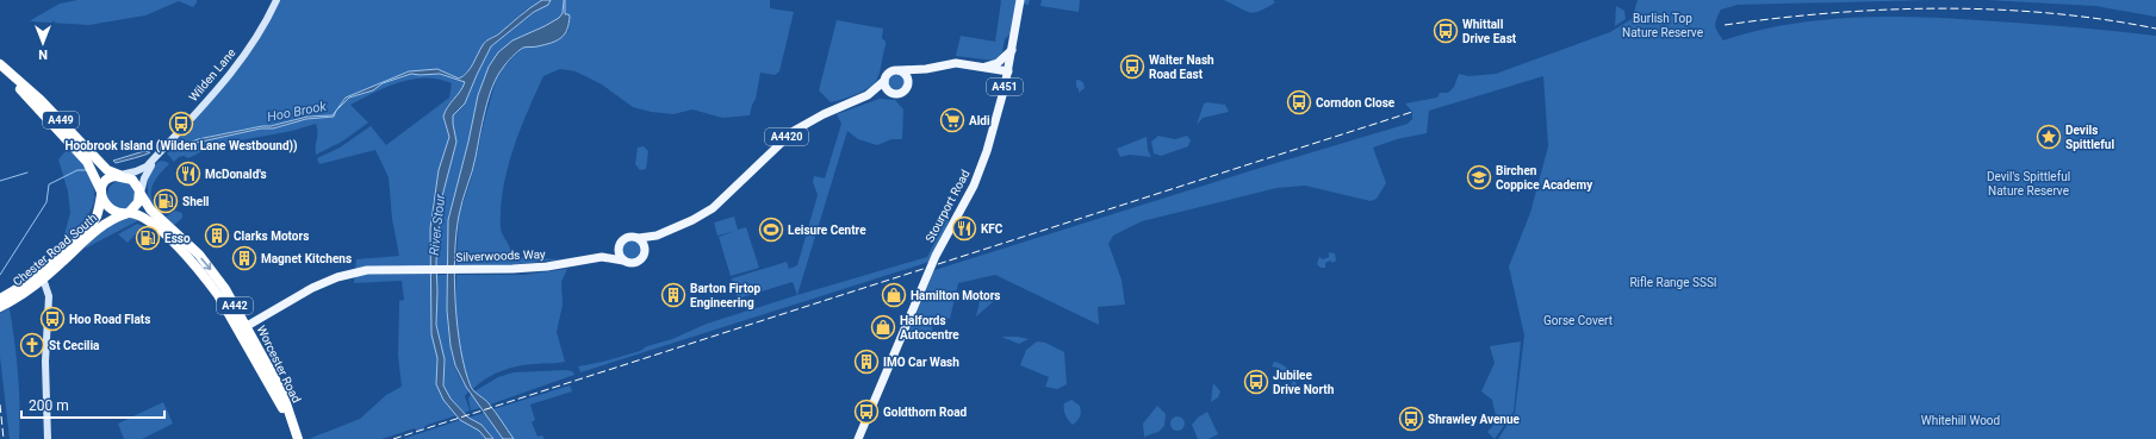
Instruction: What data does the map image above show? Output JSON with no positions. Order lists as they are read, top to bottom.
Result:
{
  "streets": {
    "highway": [
      "A449",
      "Chester Road South",
      "A442",
      "Worcester Road"
    ],
    "main road": [
      "A451",
      "A4420",
      "Stourport Road",
      "Silverwoods Way"
    ],
    "street": ["Wilden Lane"]
  },
  "crossings": [
    ["Wilden Lane", "A449"],
    ["Wilden Lane", "Chester Road South"],
    ["Wilden Lane", "Worcester Road"],
    ["A449", "Chester Road South"],
    ["A449", "Worcester Road"],
    ["A4420", "Silverwoods Way"],
    ["Chester Road South", "Worcester Road"],
    ["Silverwoods Way", "Worcester Road"]
  ],
  "water": ["Hoo Brook", "River Stour"],
  "parks": [
    "Burlish Top Nature Reserve",
    "Devil's Spittleful Nature Reserve",
    "Rifle Range SSSI",
    "Gorse Covert",
    "Whitehill Wood"
  ],
  "places": {
    "bus stop": [
      "Whittall Drive East",
      "Walter Nash Road East",
      "Corndon Close",
      "Hoobrook Island (Wilden Lane Westbound))",
      "Hoo Road Flats",
      "Jubilee Drive North",
      "Goldthorn Road",
      "Shrawley Avenue"
    ],
    "supermarket": ["Aldi"],
    "place": ["Devils Spittleful"],
    "restaurant": ["McDonald's", "KFC"],
    "school or university": ["Birchen Coppice Academy"],
    "fuel station": ["Shell", "Esso"],
    "sports": ["Leisure Centre"],
    "building": [
      "Clarks Motors",
      "Magnet Kitchens",
      "Barton Firtop Engineering",
      "IMO Car Wash"
    ],
    "shop": ["Hamilton Motors", "Halfords Autocentre"],
    "church": ["St Cecilia"]
  },
  "scale_bar": "200 m",
  "north": "bottom"
}
